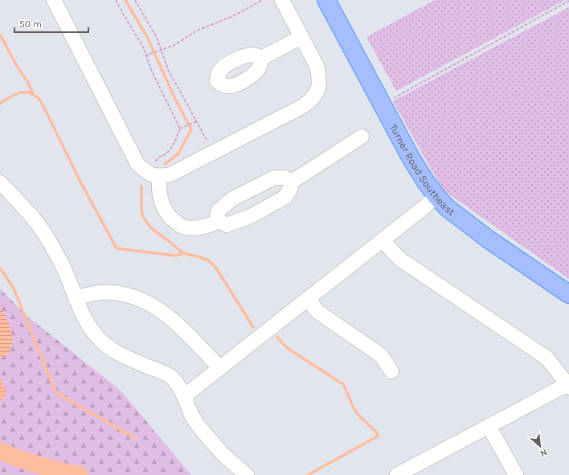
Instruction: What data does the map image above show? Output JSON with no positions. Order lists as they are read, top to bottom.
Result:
{
  "streets": {
    "main road": ["Turner Road Southeast"]
  },
  "scale_bar": "50 m",
  "north": "bottom right"
}
